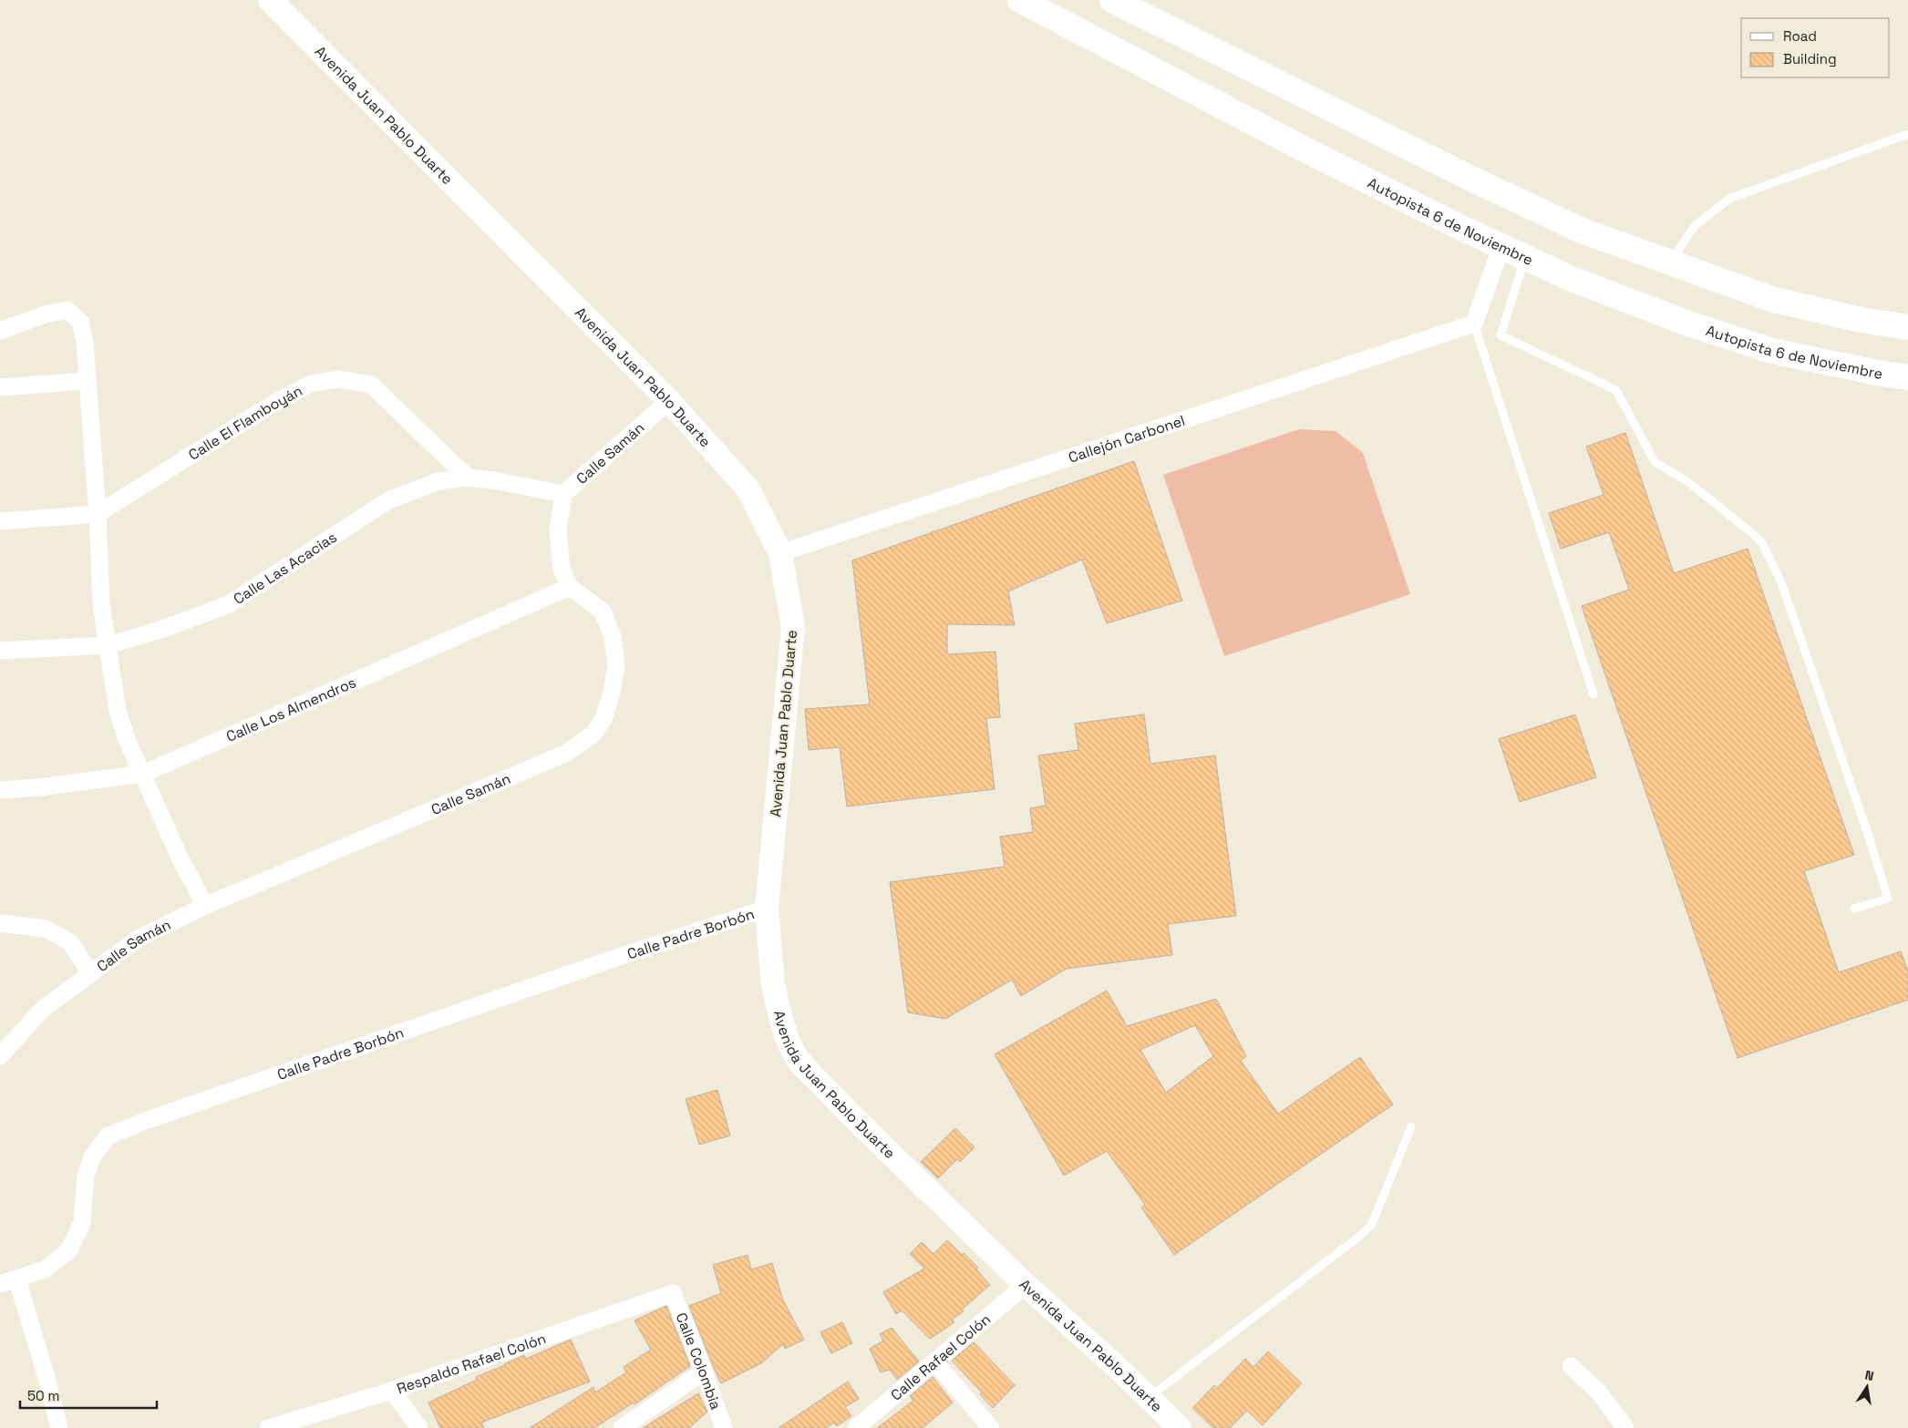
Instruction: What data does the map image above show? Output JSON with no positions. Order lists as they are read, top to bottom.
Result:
{
  "streets": {
    "highway": ["Autopista 6 de Noviembre"],
    "main road": ["Avenida Juan Pablo Duarte"],
    "street": [
      "Calle El Flamboyán",
      "Callejón Carbonel",
      "Calle Samán",
      "Calle Las Acacias",
      "Calle Los Almendros",
      "Calle Padre Borbón",
      "Calle Rafael Colón",
      "Calle Colombia",
      "Respaldo Rafael Colón"
    ]
  },
  "crossings": [
    ["Avenida Juan Pablo Duarte", "Callejón Carbonel"],
    ["Avenida Juan Pablo Duarte", "Calle Samán"],
    ["Avenida Juan Pablo Duarte", "Calle Padre Borbón"],
    ["Avenida Juan Pablo Duarte", "Calle Rafael Colón"],
    ["Calle El Flamboyán", "Calle Las Acacias"],
    ["Calle Samán", "Calle Las Acacias"],
    ["Calle Samán", "Calle Los Almendros"],
    ["Calle Colombia", "Respaldo Rafael Colón"]
  ],
  "legend": ["Road", "Building"],
  "scale_bar": "50 m",
  "north": "top"
}
